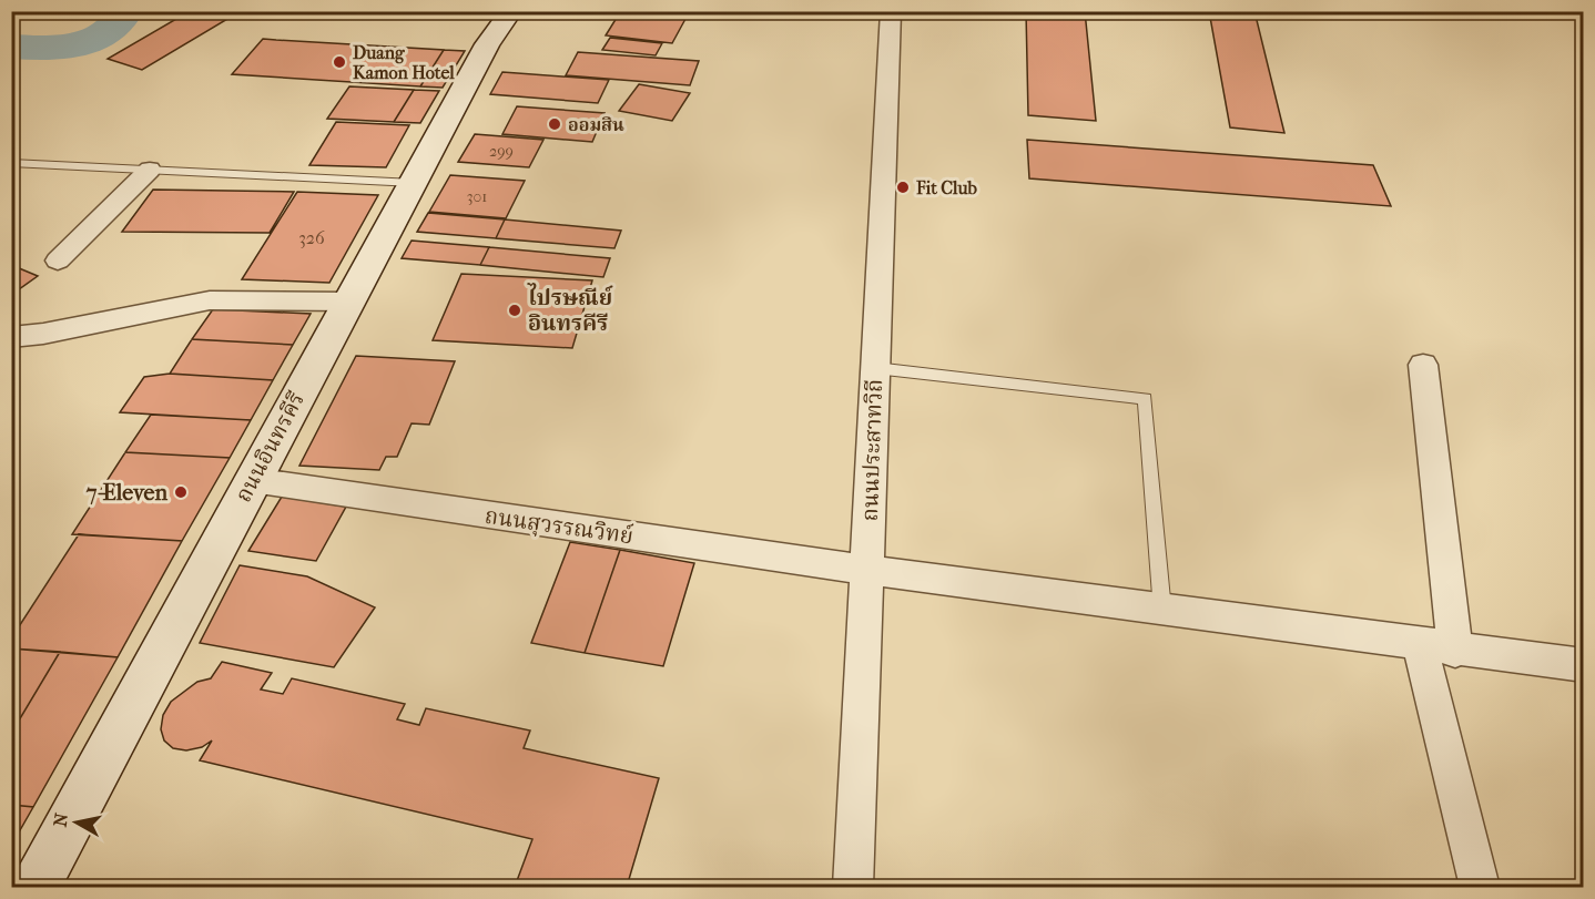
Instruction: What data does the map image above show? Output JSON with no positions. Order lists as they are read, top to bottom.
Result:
{
  "streets": {
    "main road": ["ถนนอินทรคีรี"],
    "street": ["ถนนประสาทวิถี", "ถนนสุวรรณวิทย์"]
  },
  "crossings": [
    ["ถนนอินทรคีรี", "ถนนสุวรรณวิทย์"],
    ["ถนนประสาทวิถี", "ถนนสุวรรณวิทย์"]
  ],
  "places": [
    "Duang Kamon Hotel",
    "ออมสิน",
    "Fit Club",
    "ไปรษณีย์ อินทรคีรี",
    "7-Eleven"
  ],
  "house_numbers": ["299", "301", "326"],
  "north": "left"
}
